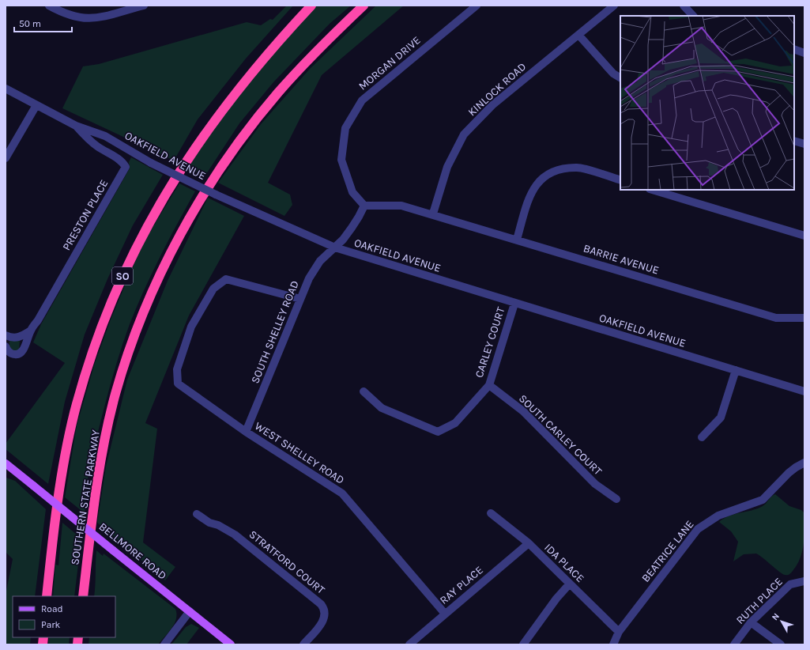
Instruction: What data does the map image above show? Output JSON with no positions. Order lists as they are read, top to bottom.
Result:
{
  "streets": {
    "highway": ["SO", "SOUTHERN STATE PARKWAY"],
    "main road": ["BELLMORE ROAD"],
    "street": [
      "MORGAN DRIVE",
      "KINLOCK ROAD",
      "OAKFIELD AVENUE",
      "PRESTON PLACE",
      "BARRIE AVENUE",
      "SOUTH SHELLEY ROAD",
      "CARLEY COURT",
      "SOUTH CARLEY COURT",
      "WEST SHELLEY ROAD",
      "BEATRICE LANE",
      "STRATFORD COURT",
      "IDA PLACE",
      "RAY PLACE",
      "RUTH PLACE"
    ]
  },
  "crossings": [
    ["KINLOCK ROAD", "BARRIE AVENUE"],
    ["OAKFIELD AVENUE", "PRESTON PLACE"],
    ["OAKFIELD AVENUE", "SOUTH SHELLEY ROAD"],
    ["OAKFIELD AVENUE", "CARLEY COURT"],
    ["SOUTH SHELLEY ROAD", "WEST SHELLEY ROAD"],
    ["CARLEY COURT", "SOUTH CARLEY COURT"],
    ["WEST SHELLEY ROAD", "RAY PLACE"],
    ["BEATRICE LANE", "IDA PLACE"],
    ["IDA PLACE", "RAY PLACE"]
  ],
  "legend": ["Road", "Park"],
  "scale_bar": "50 m",
  "north": "top left"
}
